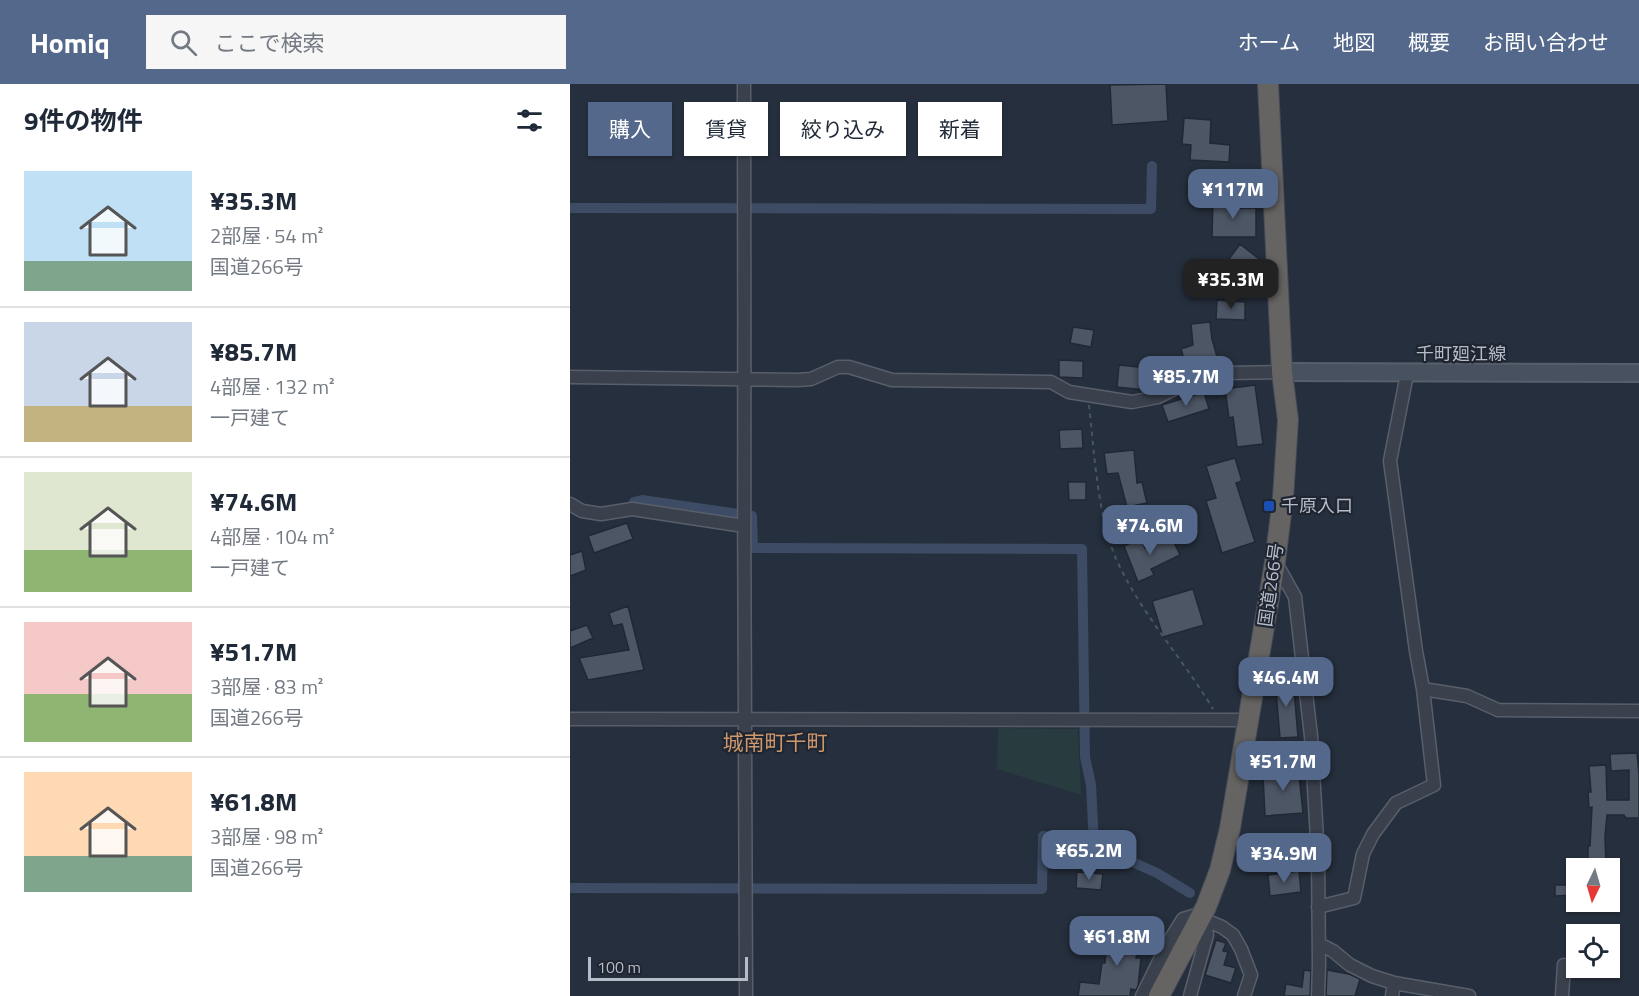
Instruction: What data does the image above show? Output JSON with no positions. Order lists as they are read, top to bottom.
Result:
{
  "streets": {
    "highway": ["国道266号"],
    "main road": ["千町廻江線"]
  },
  "crossings": [
    ["千町廻江線", "国道266号"]
  ],
  "districts": ["城南町千町"],
  "places": {
    "transit": ["千原入口"]
  },
  "scale_bar": "100 m",
  "north": "bottom",
  "page": {
    "header": "Homiq",
    "search": "ここで検索",
    "nav": [
      "ホーム",
      "地図",
      "概要",
      "お問い合わせ"
    ],
    "heading": "9件の物件",
    "chip": [
      "購入",
      "賃貸",
      "絞り込み",
      "新着"
    ],
    "list": [
      {
        "name": "¥35.3M",
        "note": "2部屋 · 54 m² · 国道266号"
      },
      {
        "name": "¥85.7M",
        "note": "4部屋 · 132 m² · 一戸建て"
      },
      {
        "name": "¥74.6M",
        "note": "4部屋 · 104 m² · 一戸建て"
      },
      {
        "name": "¥51.7M",
        "note": "3部屋 · 83 m² · 国道266号"
      },
      {
        "name": "¥61.8M",
        "note": "3部屋 · 98 m² · 国道266号"
      }
    ],
    "price": [
      "¥117M",
      "¥35.3M",
      "¥85.7M",
      "¥74.6M",
      "¥46.4M",
      "¥51.7M",
      "¥65.2M",
      "¥34.9M",
      "¥61.8M"
    ],
    "scale": "100 m"
  }
}
